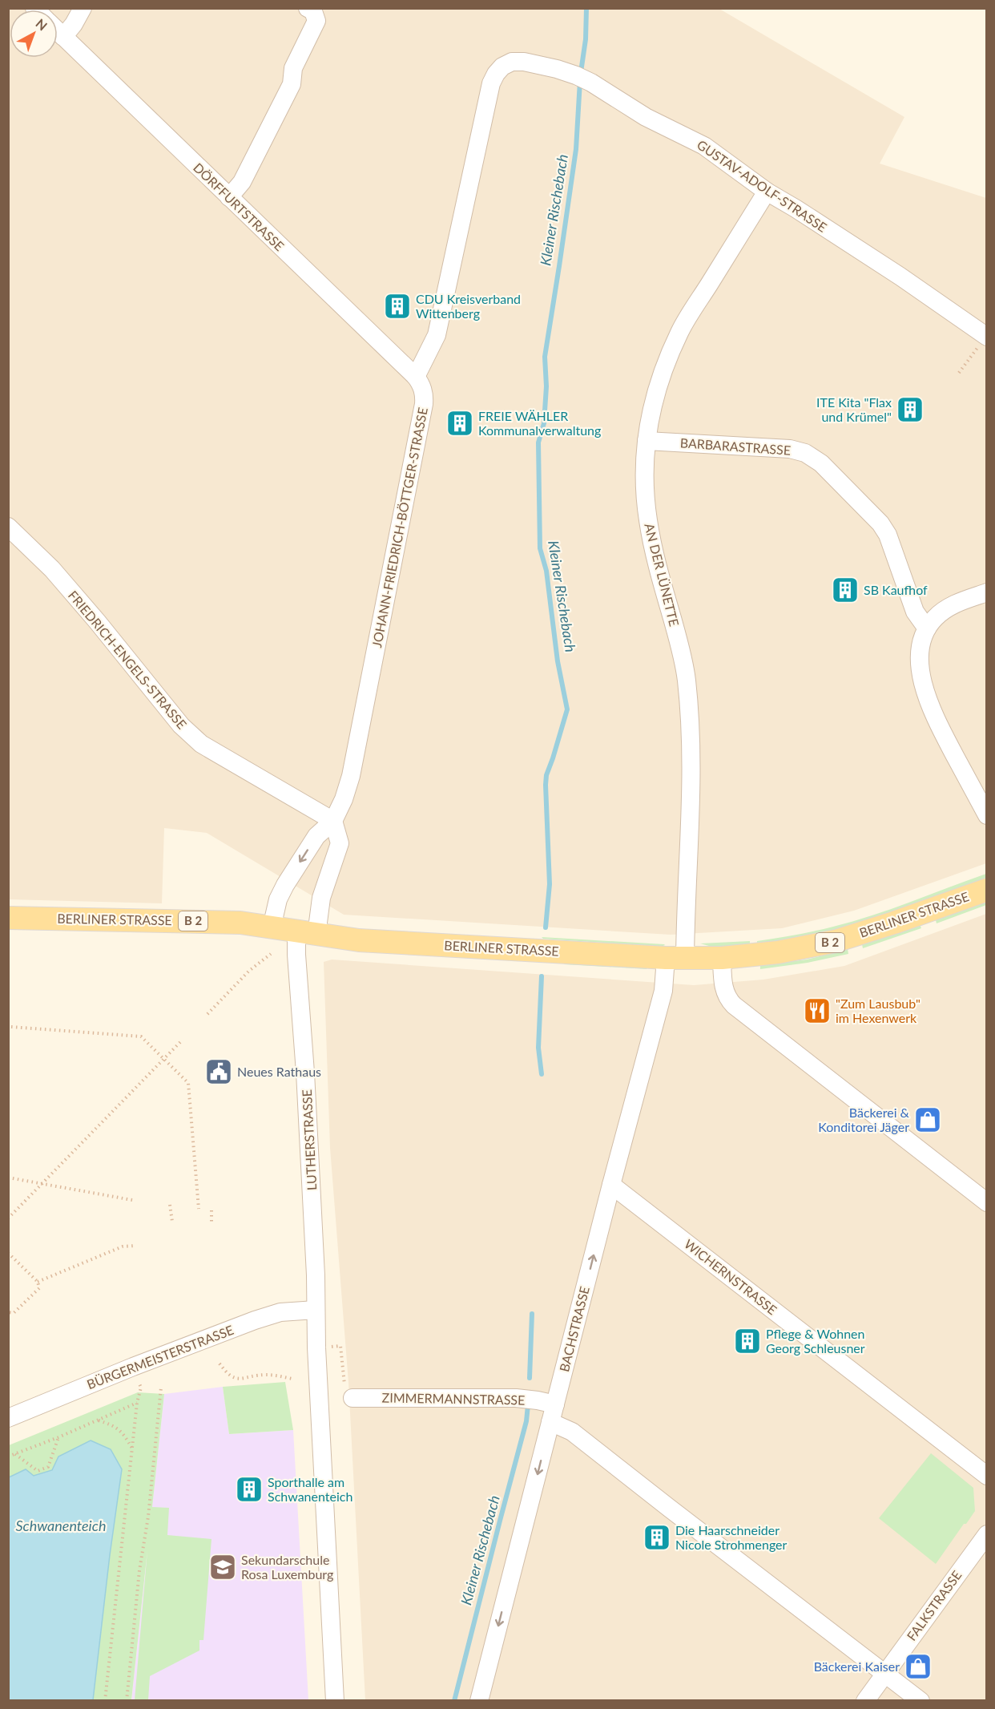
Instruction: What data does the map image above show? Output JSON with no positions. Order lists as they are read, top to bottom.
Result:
{
  "streets": {
    "main road": ["BERLINER STRASSE", "B 2"],
    "street": [
      "GUSTAV-ADOLF-STRASSE",
      "DÖRFFURTSTRASSE",
      "BARBARASTRASSE",
      "JOHANN-FRIEDRICH-BÖTTGER-STRASSE",
      "AN DER LÜNETTE",
      "FRIEDRICH-ENGELS-STRASSE",
      "LUTHERSTRASSE",
      "WICHERNSTRASSE",
      "BACHSTRASSE",
      "BÜRGERMEISTERSTRASSE",
      "ZIMMERMANNSTRASSE",
      "FALKSTRASSE"
    ]
  },
  "crossings": [
    ["GUSTAV-ADOLF-STRASSE", "DÖRFFURTSTRASSE"],
    ["GUSTAV-ADOLF-STRASSE", "JOHANN-FRIEDRICH-BÖTTGER-STRASSE"],
    ["GUSTAV-ADOLF-STRASSE", "AN DER LÜNETTE"],
    ["DÖRFFURTSTRASSE", "JOHANN-FRIEDRICH-BÖTTGER-STRASSE"],
    ["BARBARASTRASSE", "AN DER LÜNETTE"],
    ["JOHANN-FRIEDRICH-BÖTTGER-STRASSE", "FRIEDRICH-ENGELS-STRASSE"],
    ["JOHANN-FRIEDRICH-BÖTTGER-STRASSE", "BERLINER STRASSE"],
    ["AN DER LÜNETTE", "BERLINER STRASSE"],
    ["AN DER LÜNETTE", "BACHSTRASSE"],
    ["BERLINER STRASSE", "LUTHERSTRASSE"],
    ["BERLINER STRASSE", "BACHSTRASSE"],
    ["LUTHERSTRASSE", "BÜRGERMEISTERSTRASSE"],
    ["WICHERNSTRASSE", "BACHSTRASSE"],
    ["BACHSTRASSE", "ZIMMERMANNSTRASSE"]
  ],
  "water": ["Kleiner Rischebach", "Schwanenteich"],
  "places": {
    "building": [
      "CDU Kreisverband Wittenberg",
      "ITE Kita \"Flax und Krümel\"",
      "FREIE WÄHLER Kommunalverwaltung",
      "SB Kaufhof",
      "Pflege & Wohnen Georg Schleusner",
      "Sporthalle am Schwanenteich",
      "Die Haarschneider Nicole Strohmenger"
    ],
    "restaurant": ["\"Zum Lausbub\" im Hexenwerk"],
    "public building": ["Neues Rathaus"],
    "shop": ["Bäckerei & Konditorei Jäger", "Bäckerei Kaiser"],
    "school or university": ["Sekundarschule Rosa Luxemburg"]
  },
  "north": "top right"
}
